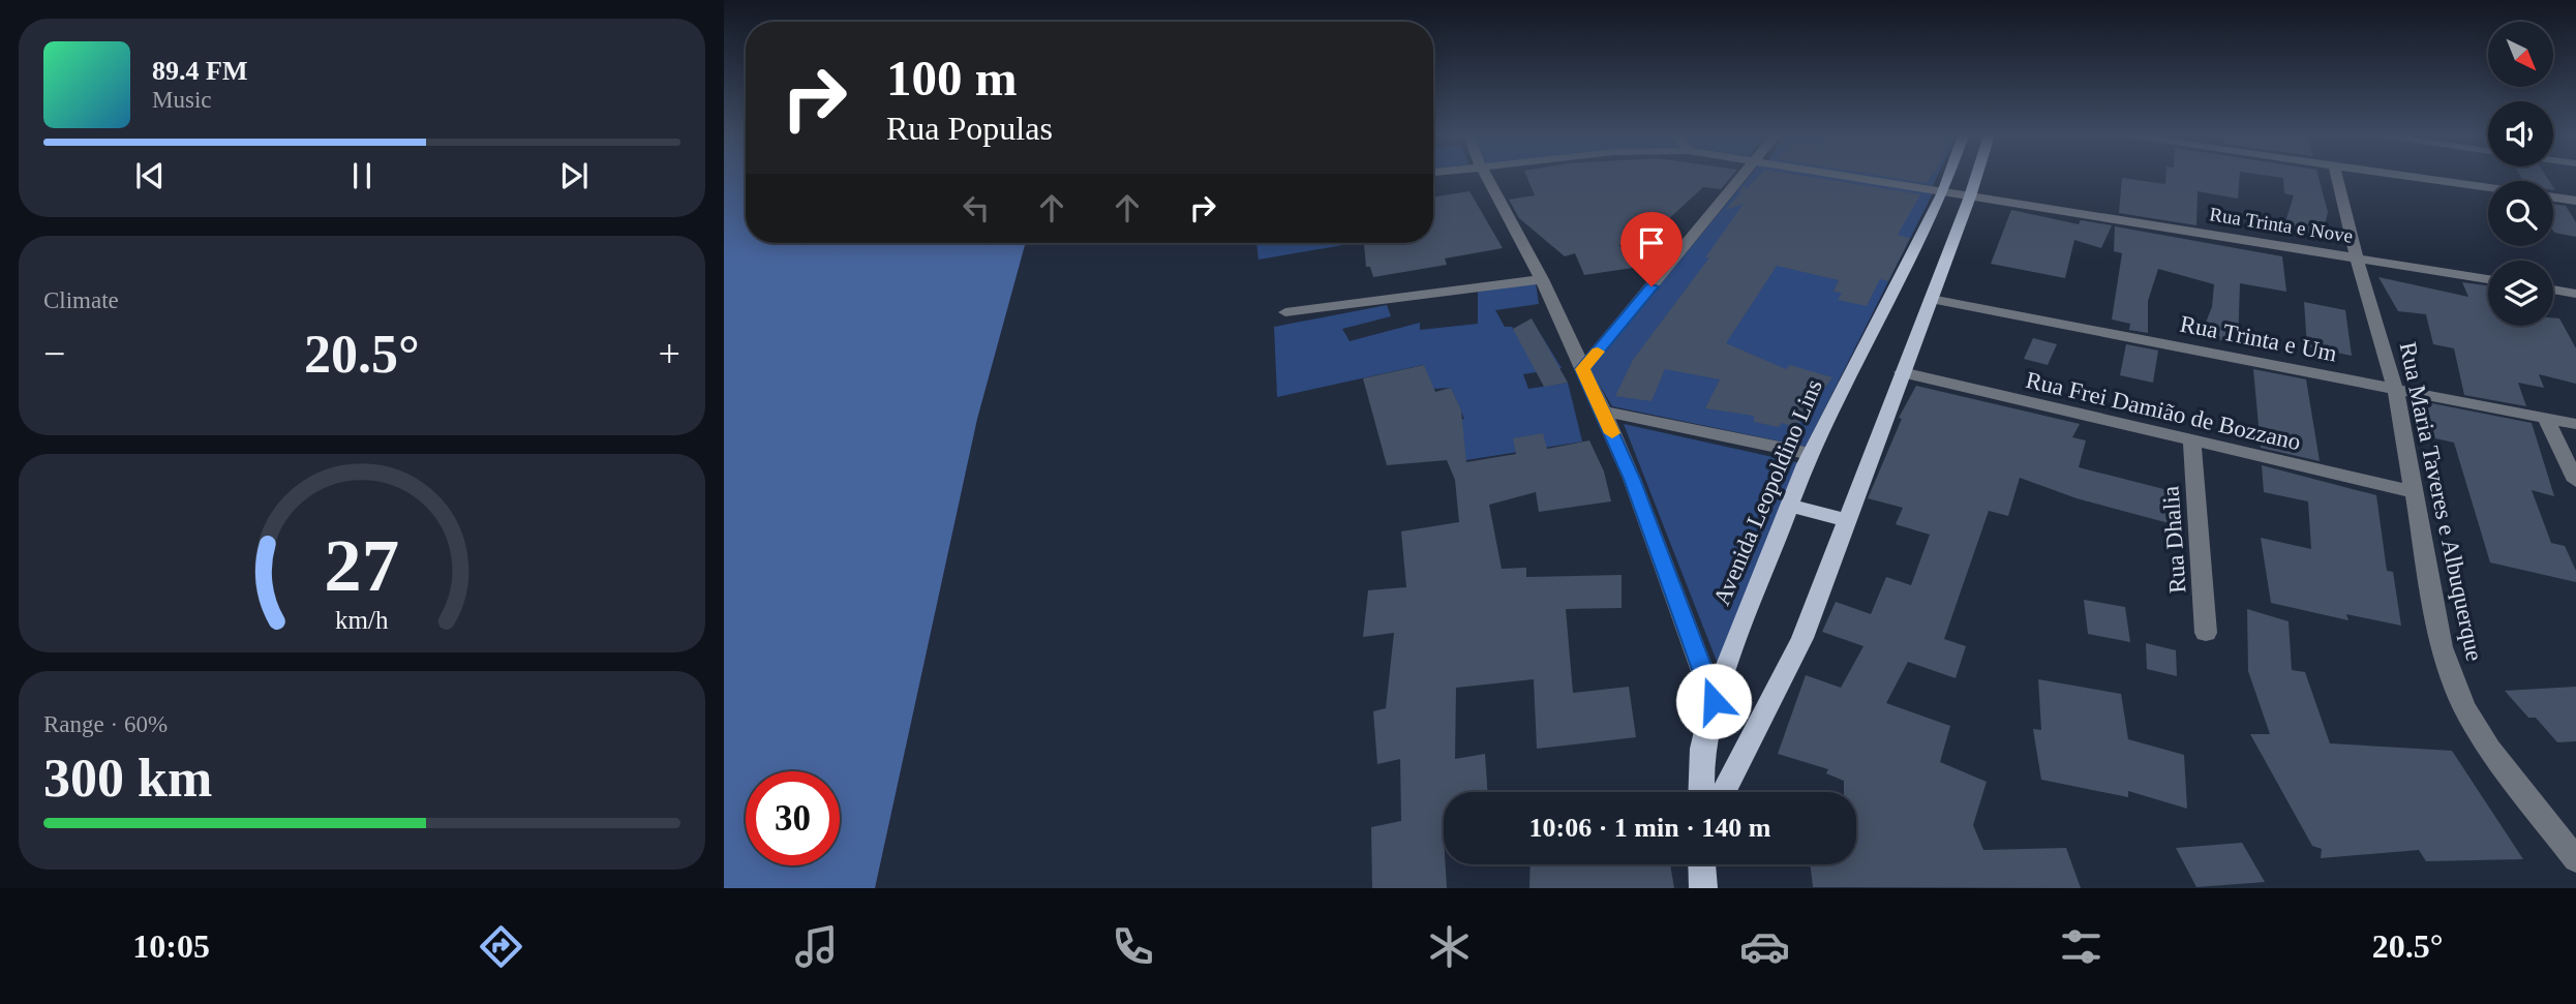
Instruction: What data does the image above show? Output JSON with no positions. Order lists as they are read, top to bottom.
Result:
{
  "streets": {
    "main road": ["Avenida Leopoldino Lins"],
    "street": [
      "Rua Trinta e Nove",
      "Rua Trinta e Um",
      "Rua Frei Damião de Bozzano",
      "Rua Maria Taveres e Albuquerque",
      "Rua Dhalia"
    ]
  },
  "crossings": [
    ["Rua Trinta e Nove", "Avenida Leopoldino Lins"],
    ["Rua Trinta e Nove", "Rua Maria Taveres e Albuquerque"],
    ["Rua Trinta e Um", "Rua Maria Taveres e Albuquerque"],
    ["Rua Frei Damião de Bozzano", "Rua Maria Taveres e Albuquerque"],
    ["Rua Frei Damião de Bozzano", "Rua Dhalia"]
  ],
  "north": "bottom right",
  "page": {
    "turn": ["100 m", "Rua Populas"],
    "song": ["89.4 FM", "Music"],
    "tile": [
      "Climate",
      ["Range · 60%", "300 km"]
    ],
    "heat": ["−", "20.5°", "+"],
    "limit": "30",
    "trip": "10:06 · 1 min · 140 m",
    "tabs": ["10:05", "20.5°"],
    "gauge": ["27", "km/h"]
  }
}
